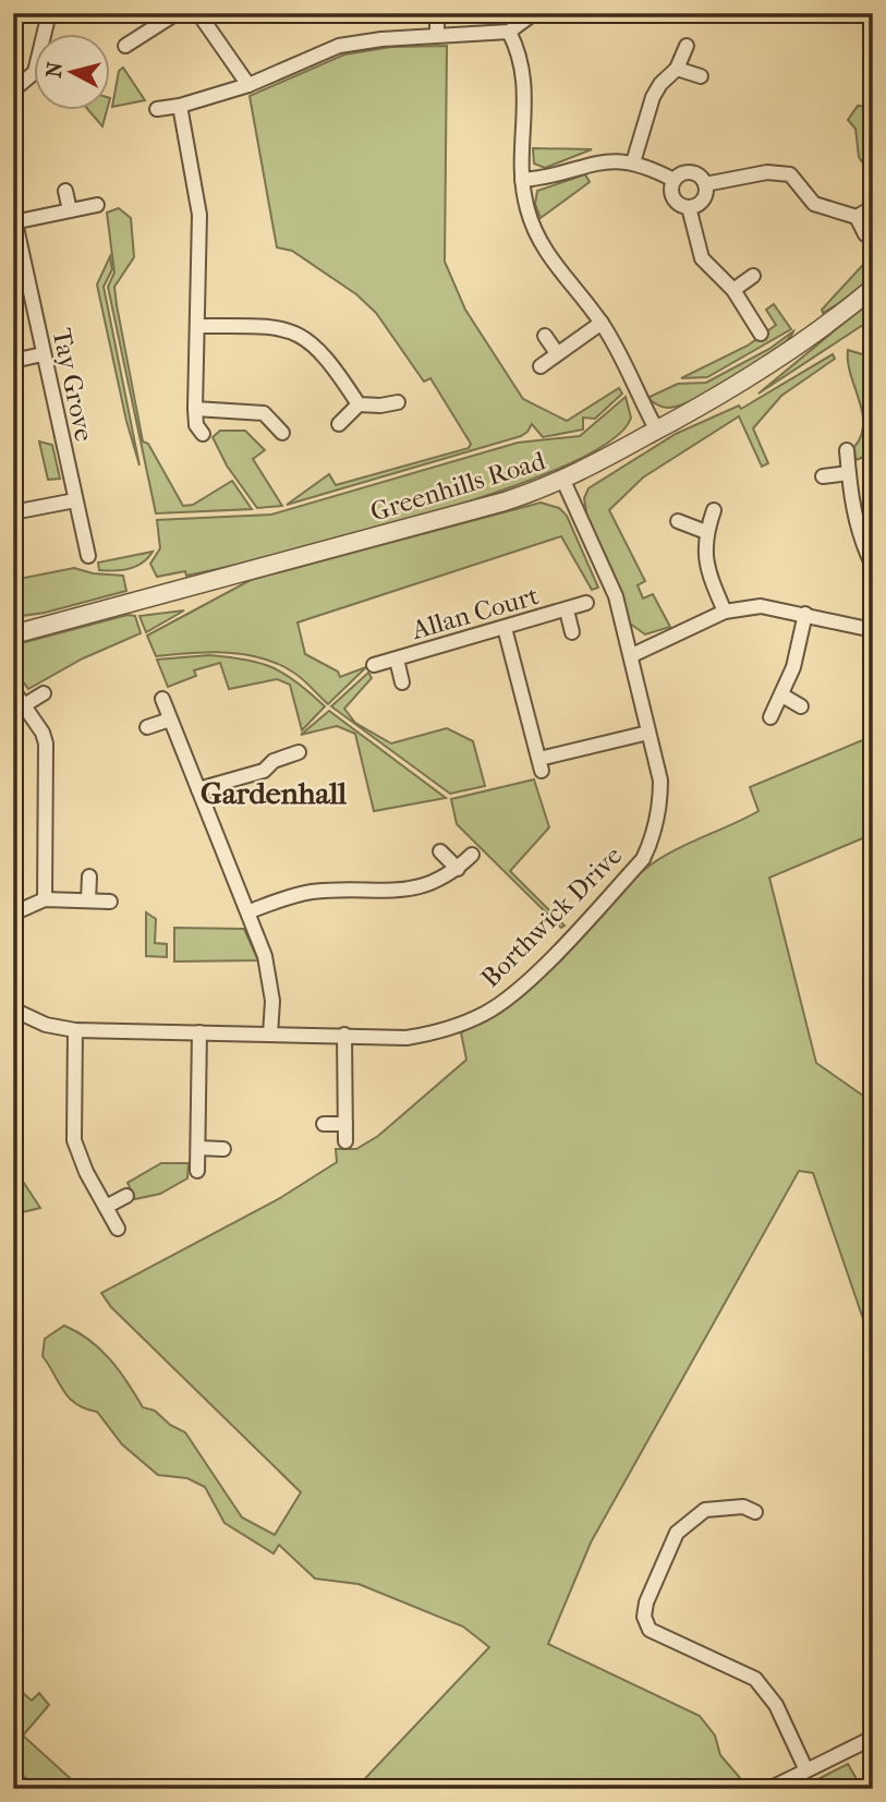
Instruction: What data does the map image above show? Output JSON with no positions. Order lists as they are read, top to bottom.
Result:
{
  "streets": {
    "street": [
      "Tay Grove",
      "Greenhills Road",
      "Allan Court",
      "Borthwick Drive"
    ]
  },
  "crossings": [
    ["Greenhills Road", "Borthwick Drive"]
  ],
  "districts": ["Gardenhall"],
  "north": "left"
}
